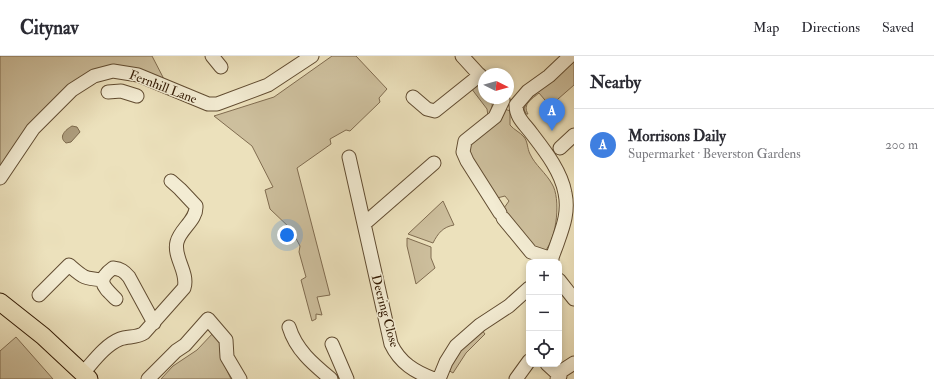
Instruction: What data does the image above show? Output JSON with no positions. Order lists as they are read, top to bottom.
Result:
{
  "streets": {
    "street": ["Fernhill Lane", "Deering Close"]
  },
  "north": "right",
  "page": {
    "header": "Citynav",
    "nav": ["Map", "Directions", "Saved"],
    "heading": "Nearby",
    "pins": "A",
    "list": [
      {
        "mark": "A",
        "name": "Morrisons Daily",
        "note": "Supermarket · Beverston Gardens",
        "value": "200 m"
      }
    ],
    "map_buttons": ["+", "−"]
  }
}
